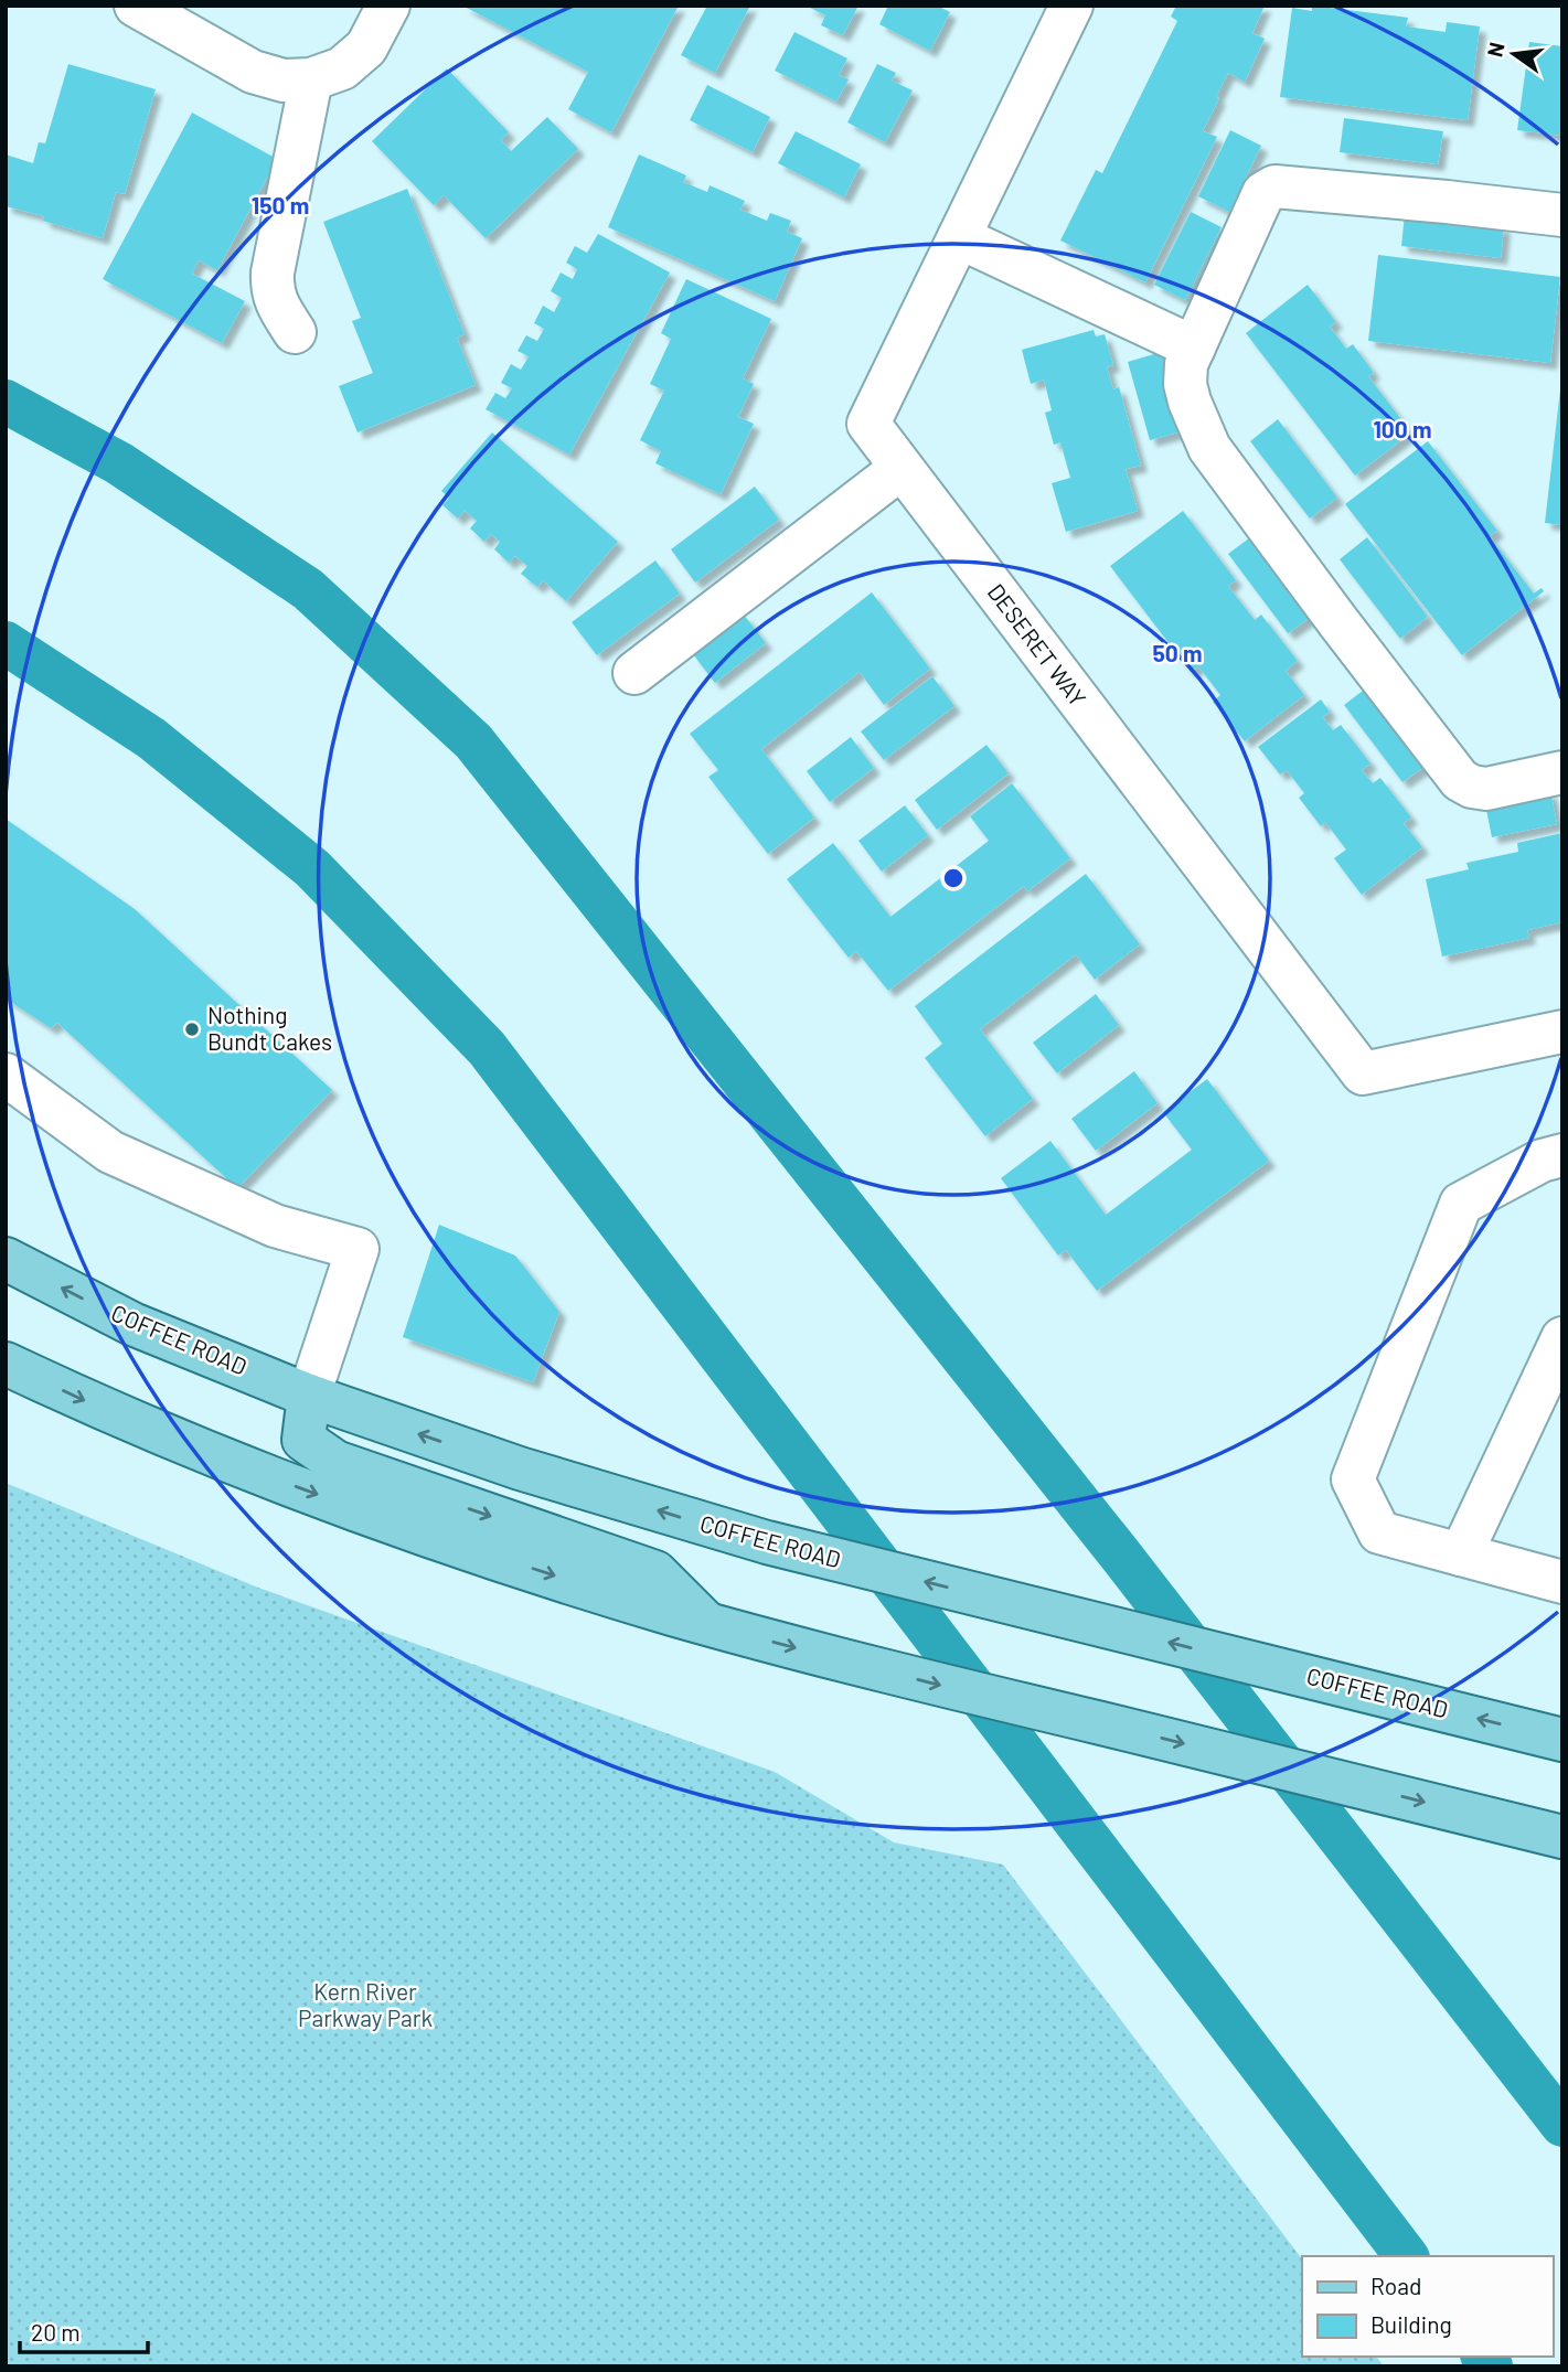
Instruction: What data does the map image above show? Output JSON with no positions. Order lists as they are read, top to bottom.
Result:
{
  "streets": {
    "main road": ["COFFEE ROAD"],
    "street": ["DESERET WAY"]
  },
  "parks": ["Kern River Parkway Park"],
  "places": ["Nothing Bundt Cakes"],
  "legend": ["Road", "Building"],
  "scale_bar": "20 m",
  "north": "left",
  "rings": ["150 m", "100 m", "50 m"]
}
